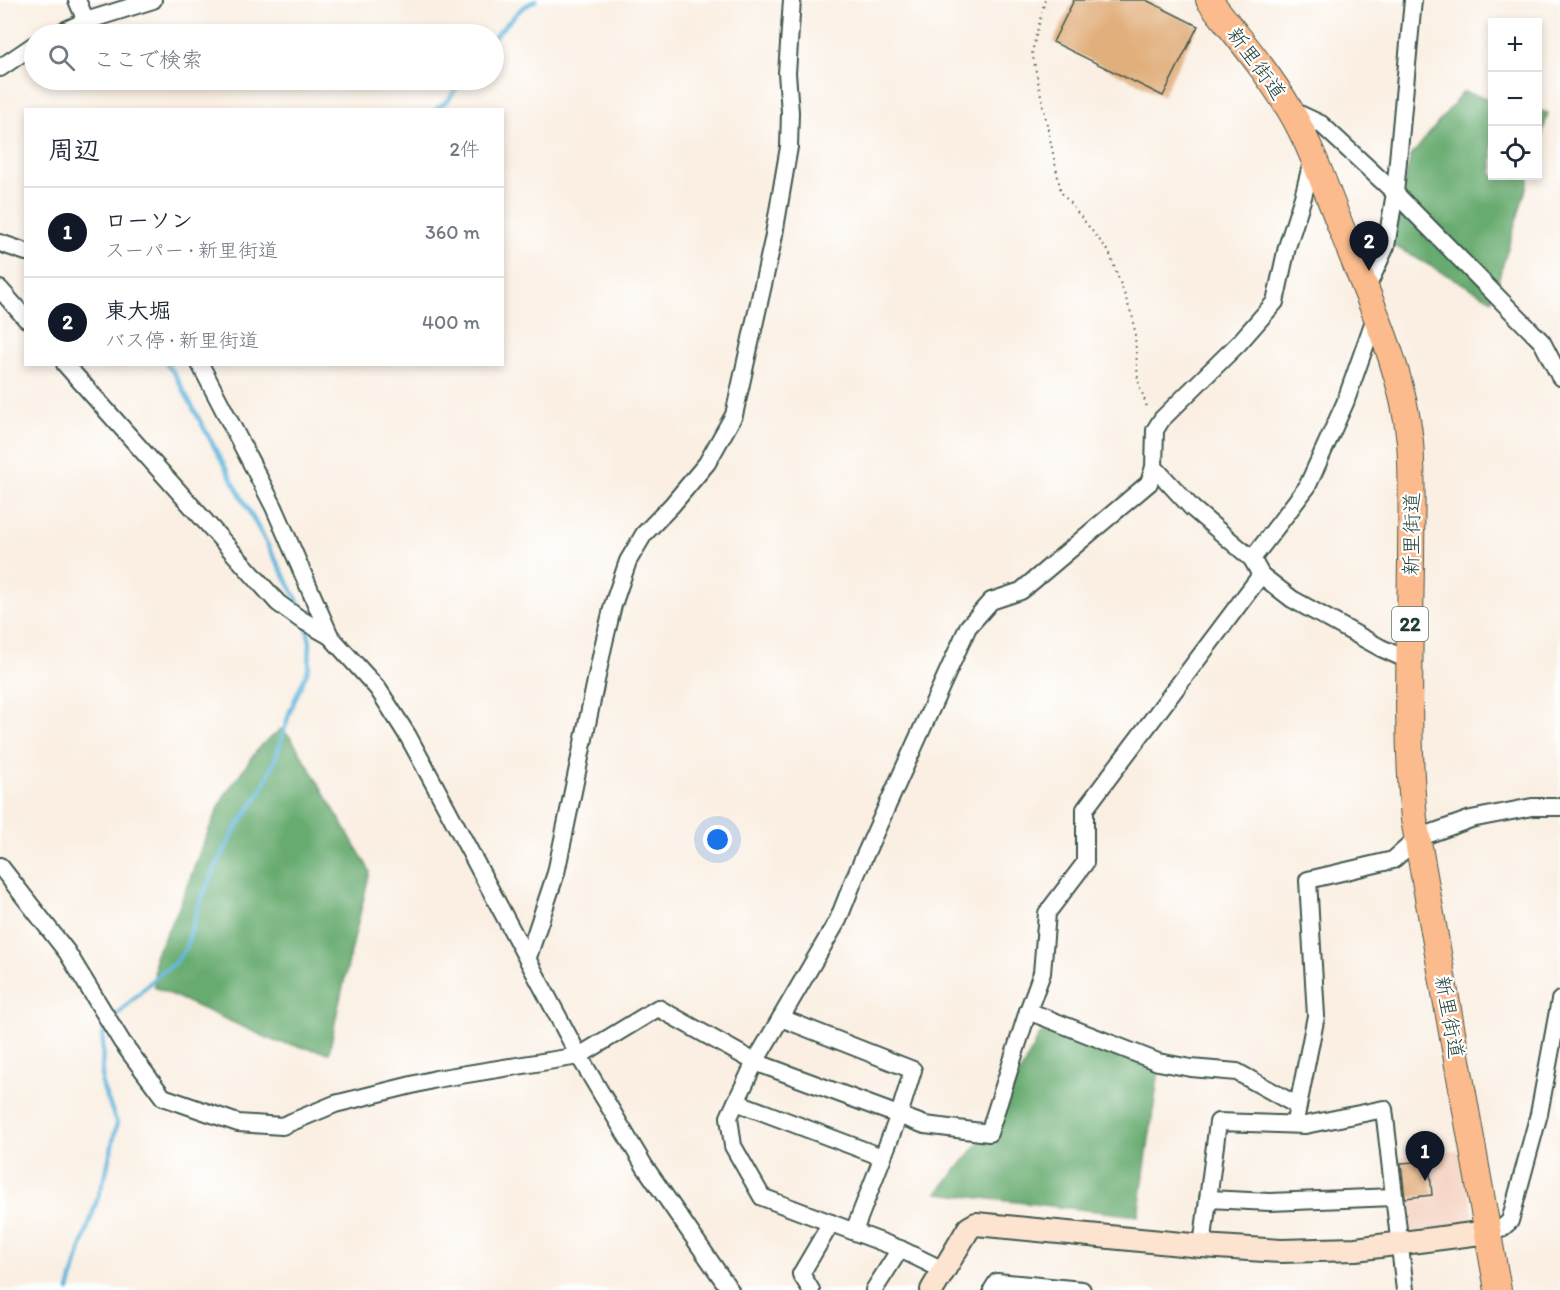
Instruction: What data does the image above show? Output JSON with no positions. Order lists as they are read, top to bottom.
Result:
{
  "streets": {
    "main road": ["新里街道", "22"]
  },
  "page": {
    "map_buttons": ["+", "−"],
    "search": "ここで検索",
    "heading": ["周辺", "2件"],
    "list": [
      {
        "mark": "1",
        "name": "ローソン",
        "note": "スーパー · 新里街道",
        "value": "360 m"
      },
      {
        "mark": "2",
        "name": "東大堀",
        "note": "バス停 · 新里街道",
        "value": "400 m"
      }
    ],
    "pins": ["2", "1"]
  }
}
